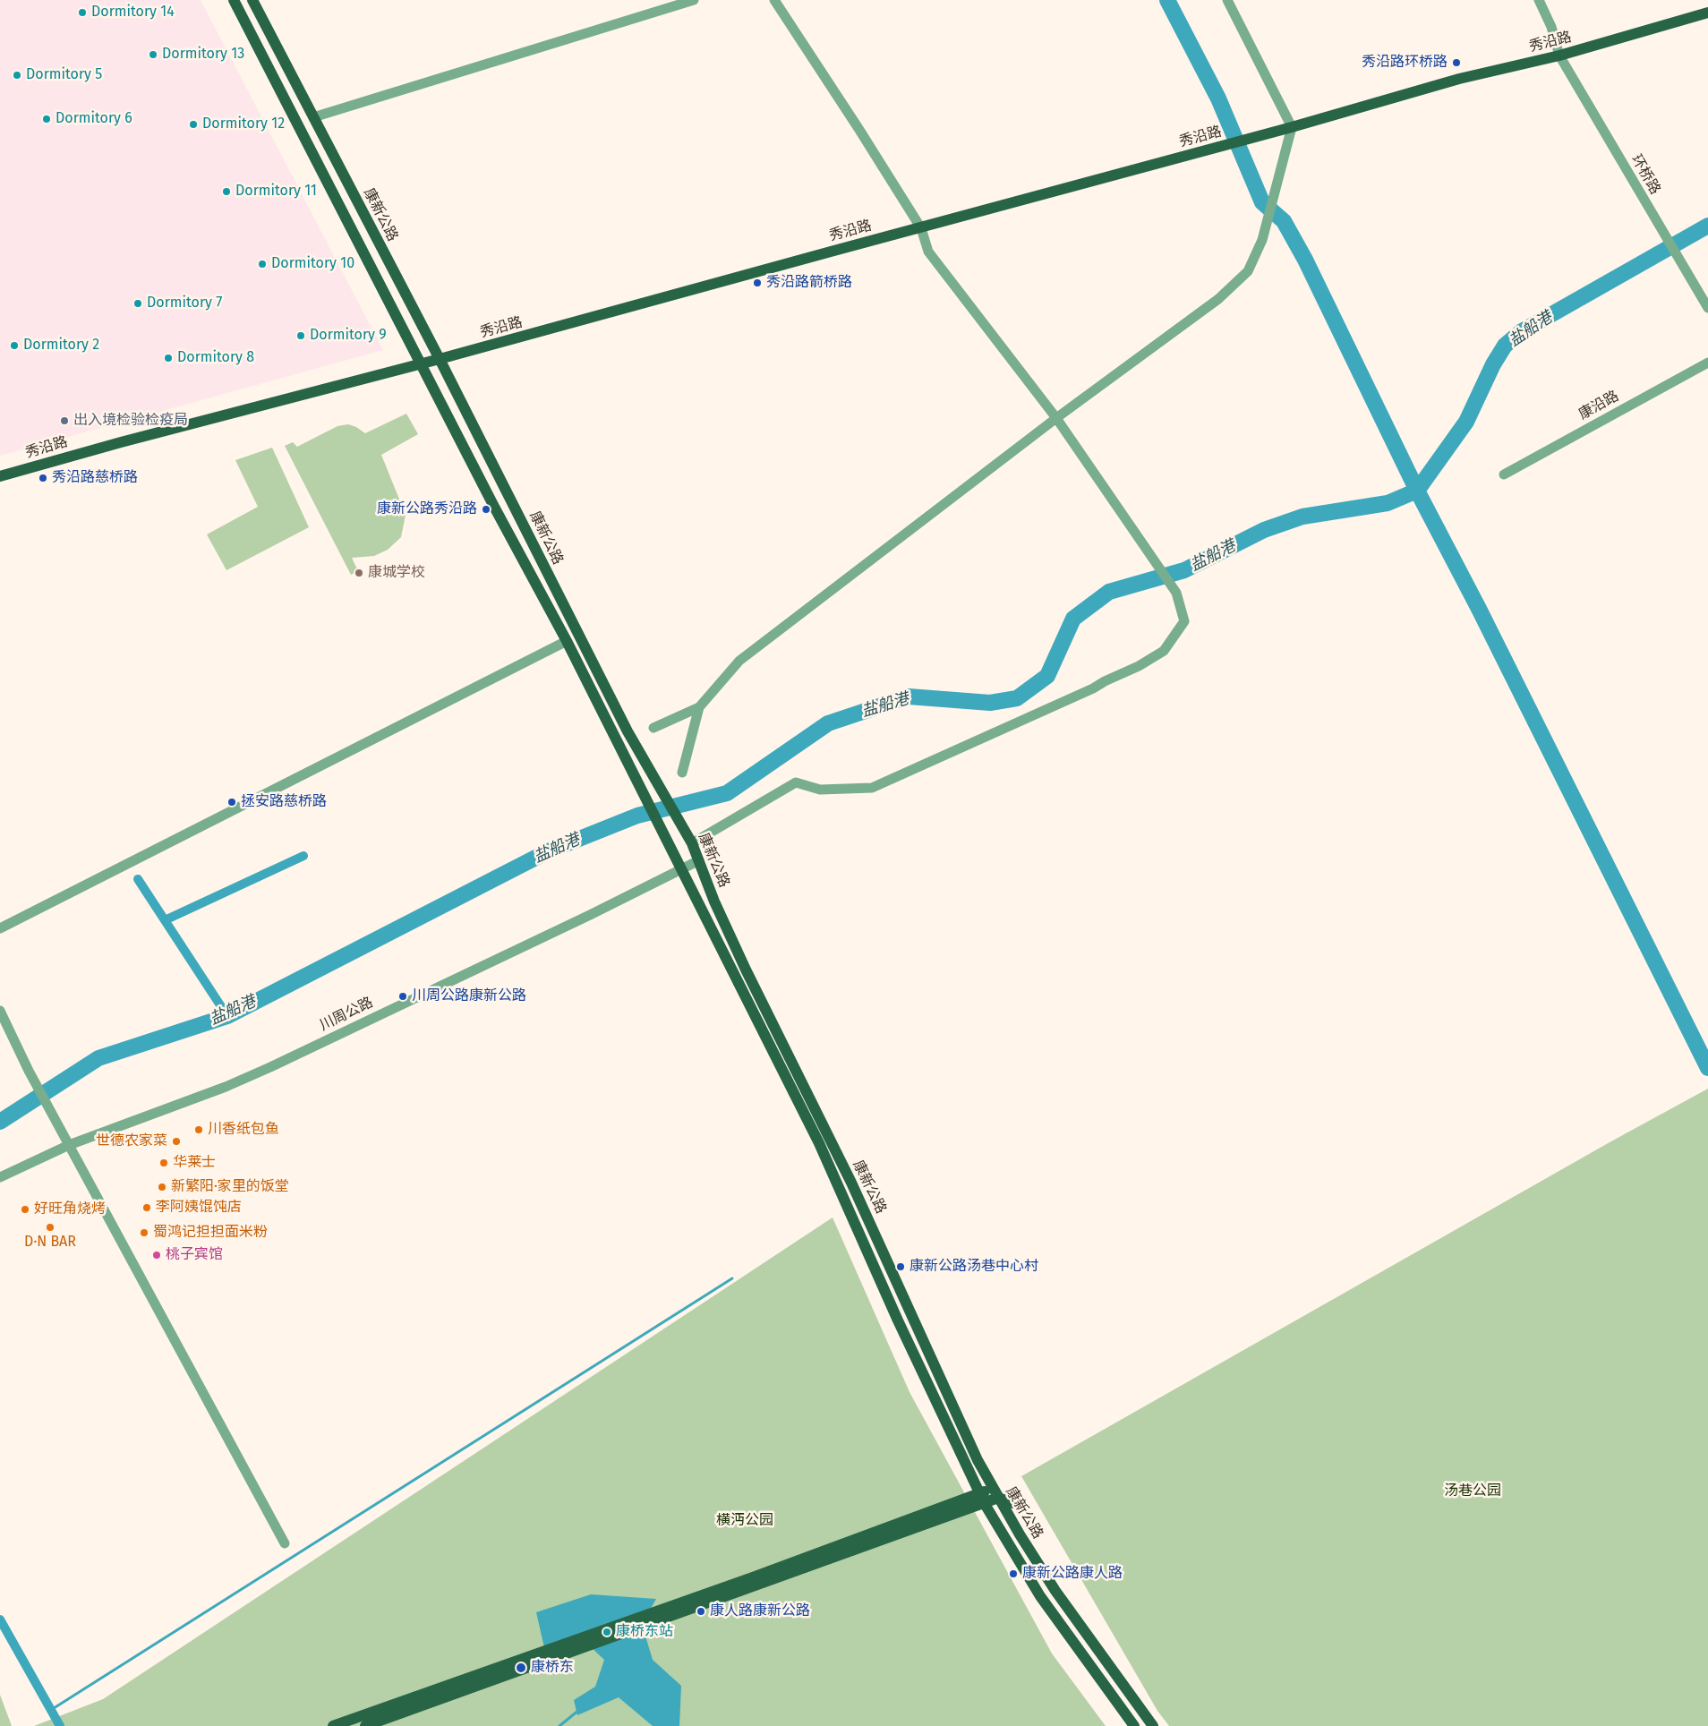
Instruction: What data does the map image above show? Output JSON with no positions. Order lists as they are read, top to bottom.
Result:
{
  "streets": {
    "main road": ["秀沿路", "康新公路"],
    "street": ["环桥路", "康沿路", "川周公路"]
  },
  "crossings": [
    ["秀沿路", "环桥路"],
    ["秀沿路", "康新公路"],
    ["康新公路", "川周公路"]
  ],
  "water": ["盐船港"],
  "parks": ["汤巷公园", "横沔公园"],
  "places": [
    "Dormitory 14",
    "Dormitory 13",
    "秀沿路环桥路",
    "Dormitory 5",
    "Dormitory 6",
    "Dormitory 12",
    "Dormitory 11",
    "Dormitory 10",
    "秀沿路箭桥路",
    "Dormitory 7",
    "Dormitory 9",
    "Dormitory 2",
    "Dormitory 8",
    "出入境检验检疫局",
    "秀沿路慈桥路",
    "康新公路秀沿路",
    "康城学校",
    "拯安路慈桥路",
    "川周公路康新公路",
    "川香纸包鱼",
    "世德农家菜",
    "华莱士",
    "新繁阳·家里的饭堂",
    "李阿姨馄饨店",
    "好旺角烧烤",
    "D·N BAR",
    "蜀鸿记担担面米粉",
    "桃子宾馆",
    "康新公路汤巷中心村",
    "康新公路康人路",
    "康人路康新公路",
    "康桥东站",
    "康桥东"
  ]
}
